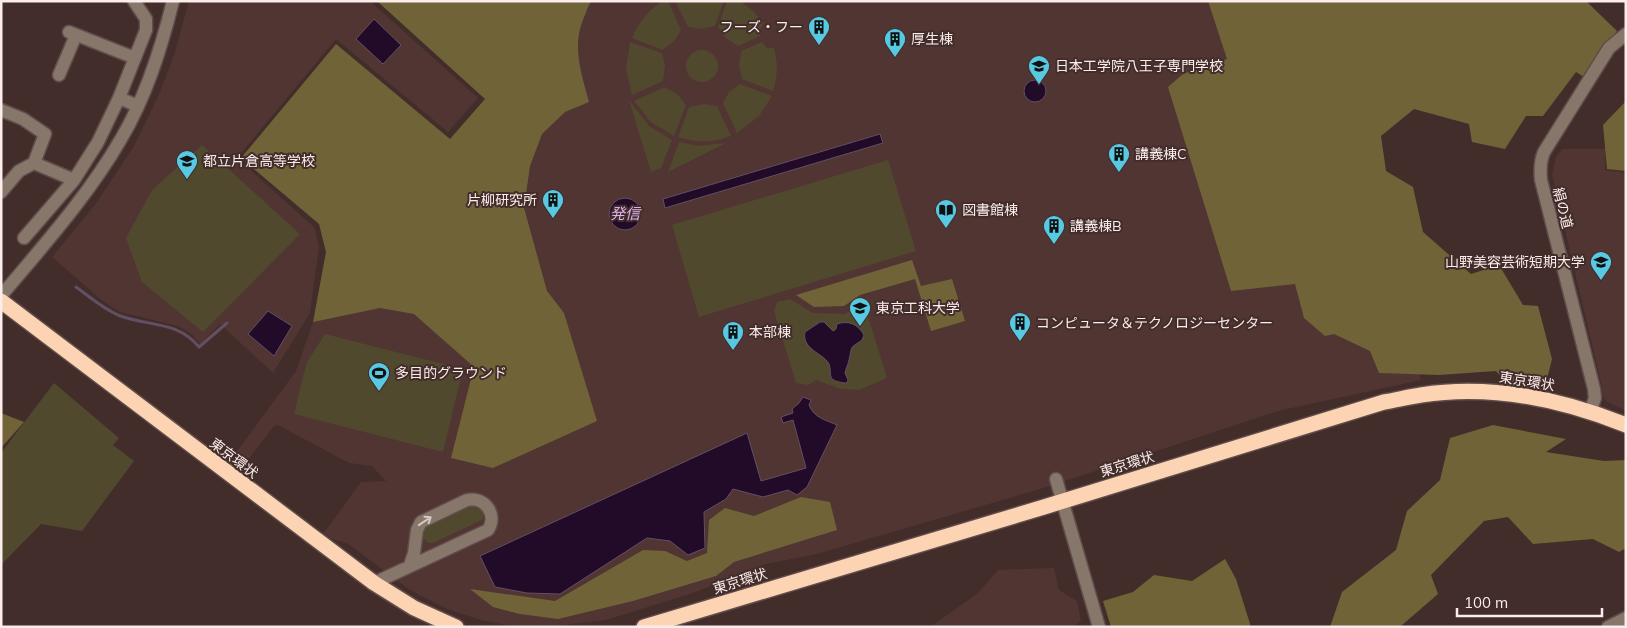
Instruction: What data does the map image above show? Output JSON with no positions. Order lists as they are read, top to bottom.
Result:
{
  "streets": {
    "highway": ["東京環状"],
    "street": ["絹の道"]
  },
  "crossings": [
    ["絹の道", "東京環状"]
  ],
  "water": ["発信"],
  "places": {
    "building": [
      "フーズ・フー",
      "厚生棟",
      "講義棟C",
      "片柳研究所",
      "講義棟B",
      "コンピュータ＆テクノロジーセンター",
      "本部棟"
    ],
    "school or university": [
      "日本工学院八王子専門学校",
      "都立片倉高等学校",
      "山野美容芸術短期大学",
      "東京工科大学"
    ],
    "library": ["図書館棟"],
    "sports": ["多目的グラウンド"]
  },
  "scale_bar": "100 m"
}
